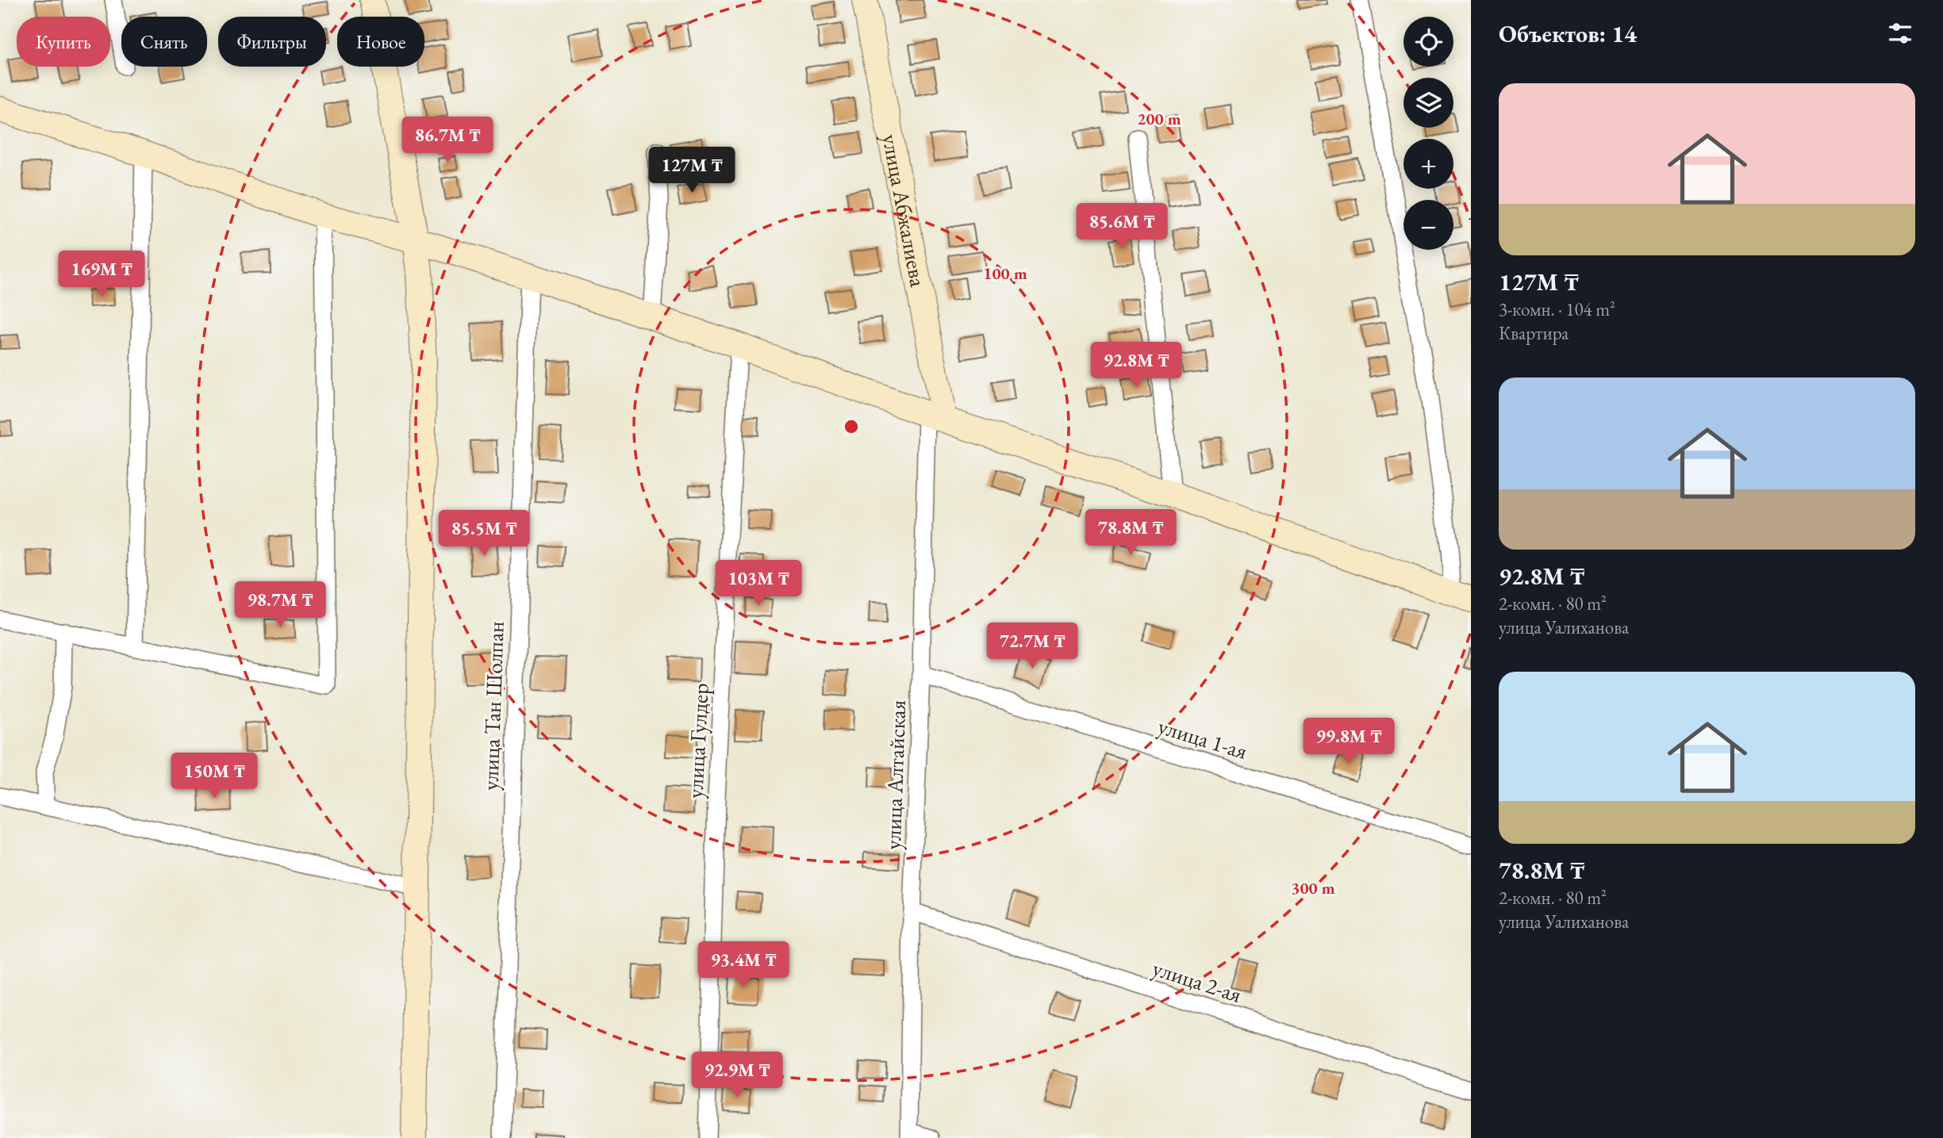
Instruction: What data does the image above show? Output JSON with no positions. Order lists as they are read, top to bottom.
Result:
{
  "streets": {
    "street": [
      "улица Абжалиева",
      "улица Тан Шолпан",
      "улица 1-ая",
      "улица Гулдер",
      "улица Алтайская",
      "улица 2-ая"
    ]
  },
  "crossings": [
    ["улица Абжалиева", "улица Алтайская"],
    ["улица 1-ая", "улица Алтайская"],
    ["улица Алтайская", "улица 2-ая"]
  ],
  "page": {
    "heading": "Объектов: 14",
    "map_buttons": ["+", "−"],
    "chip": [
      "Купить",
      "Снять",
      "Фильтры",
      "Новое"
    ],
    "list": [
      {
        "name": "127M ₸",
        "note": "3-комн. · 104 m² · Квартира"
      },
      {
        "name": "92.8M ₸",
        "note": "2-комн. · 80 m² · улица Уалиханова"
      },
      {
        "name": "78.8M ₸",
        "note": "2-комн. · 80 m² · улица Уалиханова"
      }
    ],
    "price": [
      "86.7M ₸",
      "127M ₸",
      "85.6M ₸",
      "169M ₸",
      "92.8M ₸",
      "78.8M ₸",
      "85.5M ₸",
      "103M ₸",
      "98.7M ₸",
      "72.7M ₸",
      "99.8M ₸",
      "150M ₸",
      "93.4M ₸",
      "92.9M ₸"
    ]
  },
  "rings": ["200 m", "100 m", "300 m"]
}
